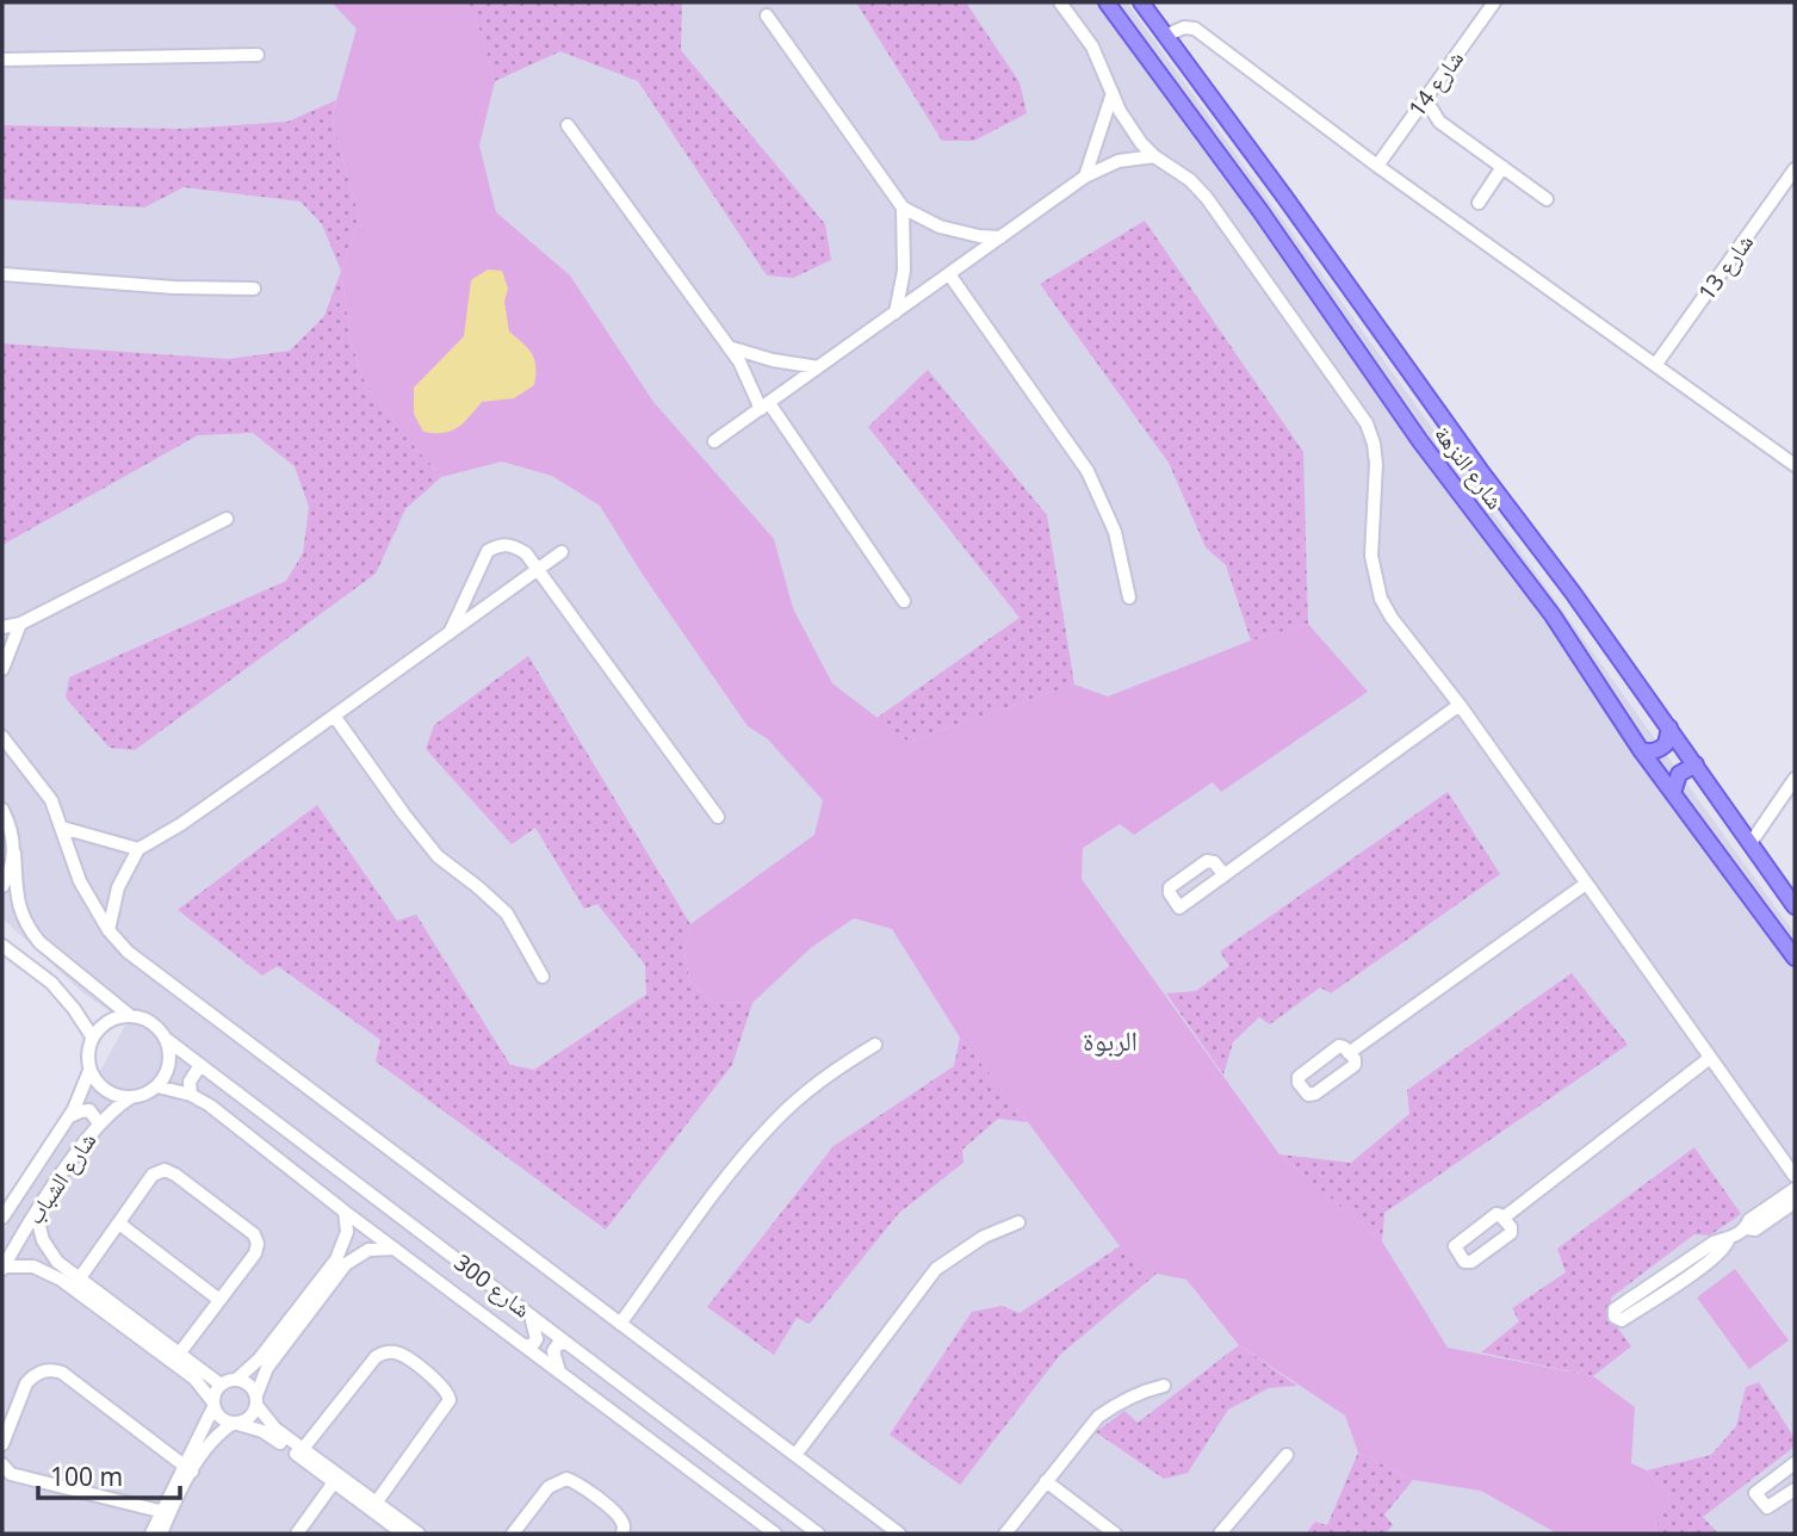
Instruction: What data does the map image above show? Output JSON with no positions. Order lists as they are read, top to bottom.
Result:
{
  "streets": {
    "main road": ["شارع النزهة"],
    "street": [
      "شارع 14",
      "شارع 13",
      "شارع الشباب",
      "شارع 300"
    ]
  },
  "crossings": [
    ["شارع الشباب", "شارع 300"]
  ],
  "districts": ["الربوة"],
  "scale_bar": "100 m"
}
